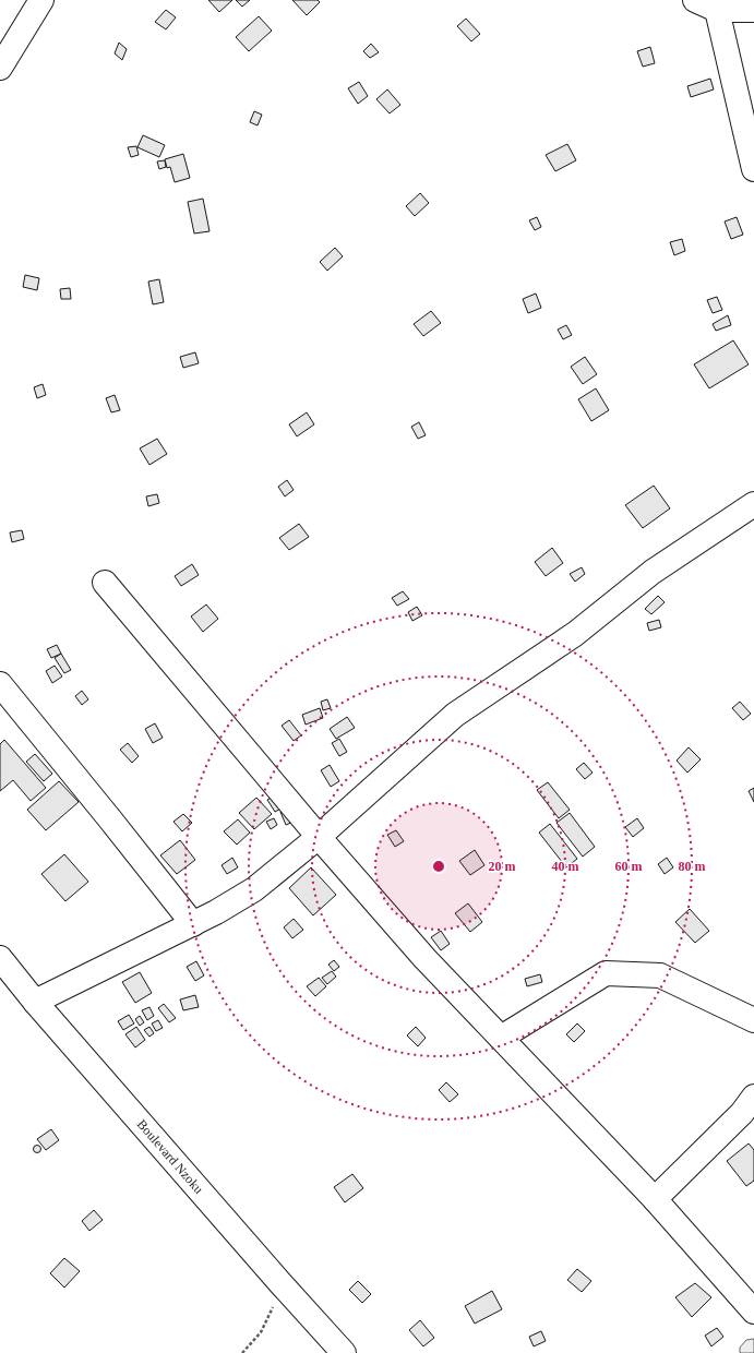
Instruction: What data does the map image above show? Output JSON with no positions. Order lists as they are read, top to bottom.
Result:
{
  "streets": {
    "street": ["Boulevard Nzoku"]
  },
  "rings": [
    "20 m",
    "40 m",
    "60 m",
    "80 m"
  ]
}
